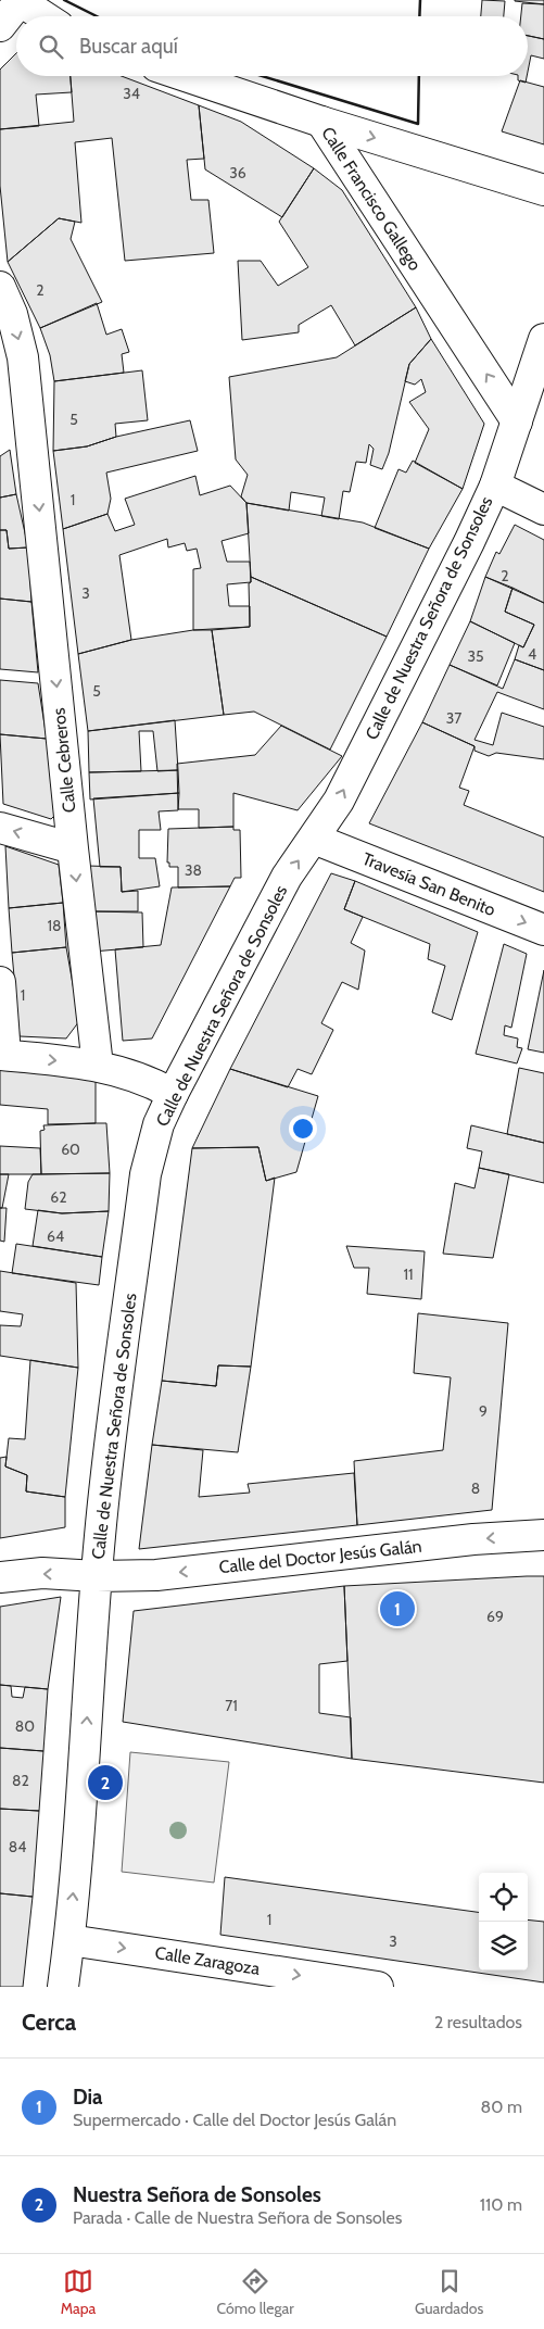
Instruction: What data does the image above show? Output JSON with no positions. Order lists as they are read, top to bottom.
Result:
{
  "streets": {
    "street": [
      "Calle Francisco Gallego",
      "Calle de Nuestra Señora de Sonsoles",
      "Calle Cebreros",
      "Travesía San Benito",
      "Calle del Doctor Jesús Galán",
      "Calle Zaragoza"
    ]
  },
  "crossings": [
    ["Calle Francisco Gallego", "Calle de Nuestra Señora de Sonsoles"],
    ["Calle de Nuestra Señora de Sonsoles", "Travesía San Benito"],
    ["Calle de Nuestra Señora de Sonsoles", "Calle del Doctor Jesús Galán"],
    ["Calle de Nuestra Señora de Sonsoles", "Calle Zaragoza"]
  ],
  "one_way": [
    "Calle Francisco Gallego",
    "Calle de Nuestra Señora de Sonsoles",
    "Calle Cebreros",
    "Travesía San Benito",
    "Calle del Doctor Jesús Galán",
    "Calle Zaragoza"
  ],
  "house_numbers": [
    "34",
    "36",
    "2",
    "5",
    "1",
    "2",
    "3",
    "4",
    "35",
    "5",
    "37",
    "38",
    "18",
    "1",
    "60",
    "62",
    "64",
    "11",
    "9",
    "8",
    "69",
    "71",
    "80",
    "82",
    "84",
    "1",
    "3"
  ],
  "page": {
    "search": "Buscar aquí",
    "pins": ["1", "2"],
    "heading": ["Cerca", "2 resultados"],
    "list": [
      {
        "mark": "1",
        "name": "Dia",
        "note": "Supermercado · Calle del Doctor Jesús Galán",
        "value": "80 m"
      },
      {
        "mark": "2",
        "name": "Nuestra Señora de Sonsoles",
        "note": "Parada · Calle de Nuestra Señora de Sonsoles",
        "value": "110 m"
      }
    ],
    "nav": ["Mapa", "Cómo llegar", "Guardados"]
  }
}
